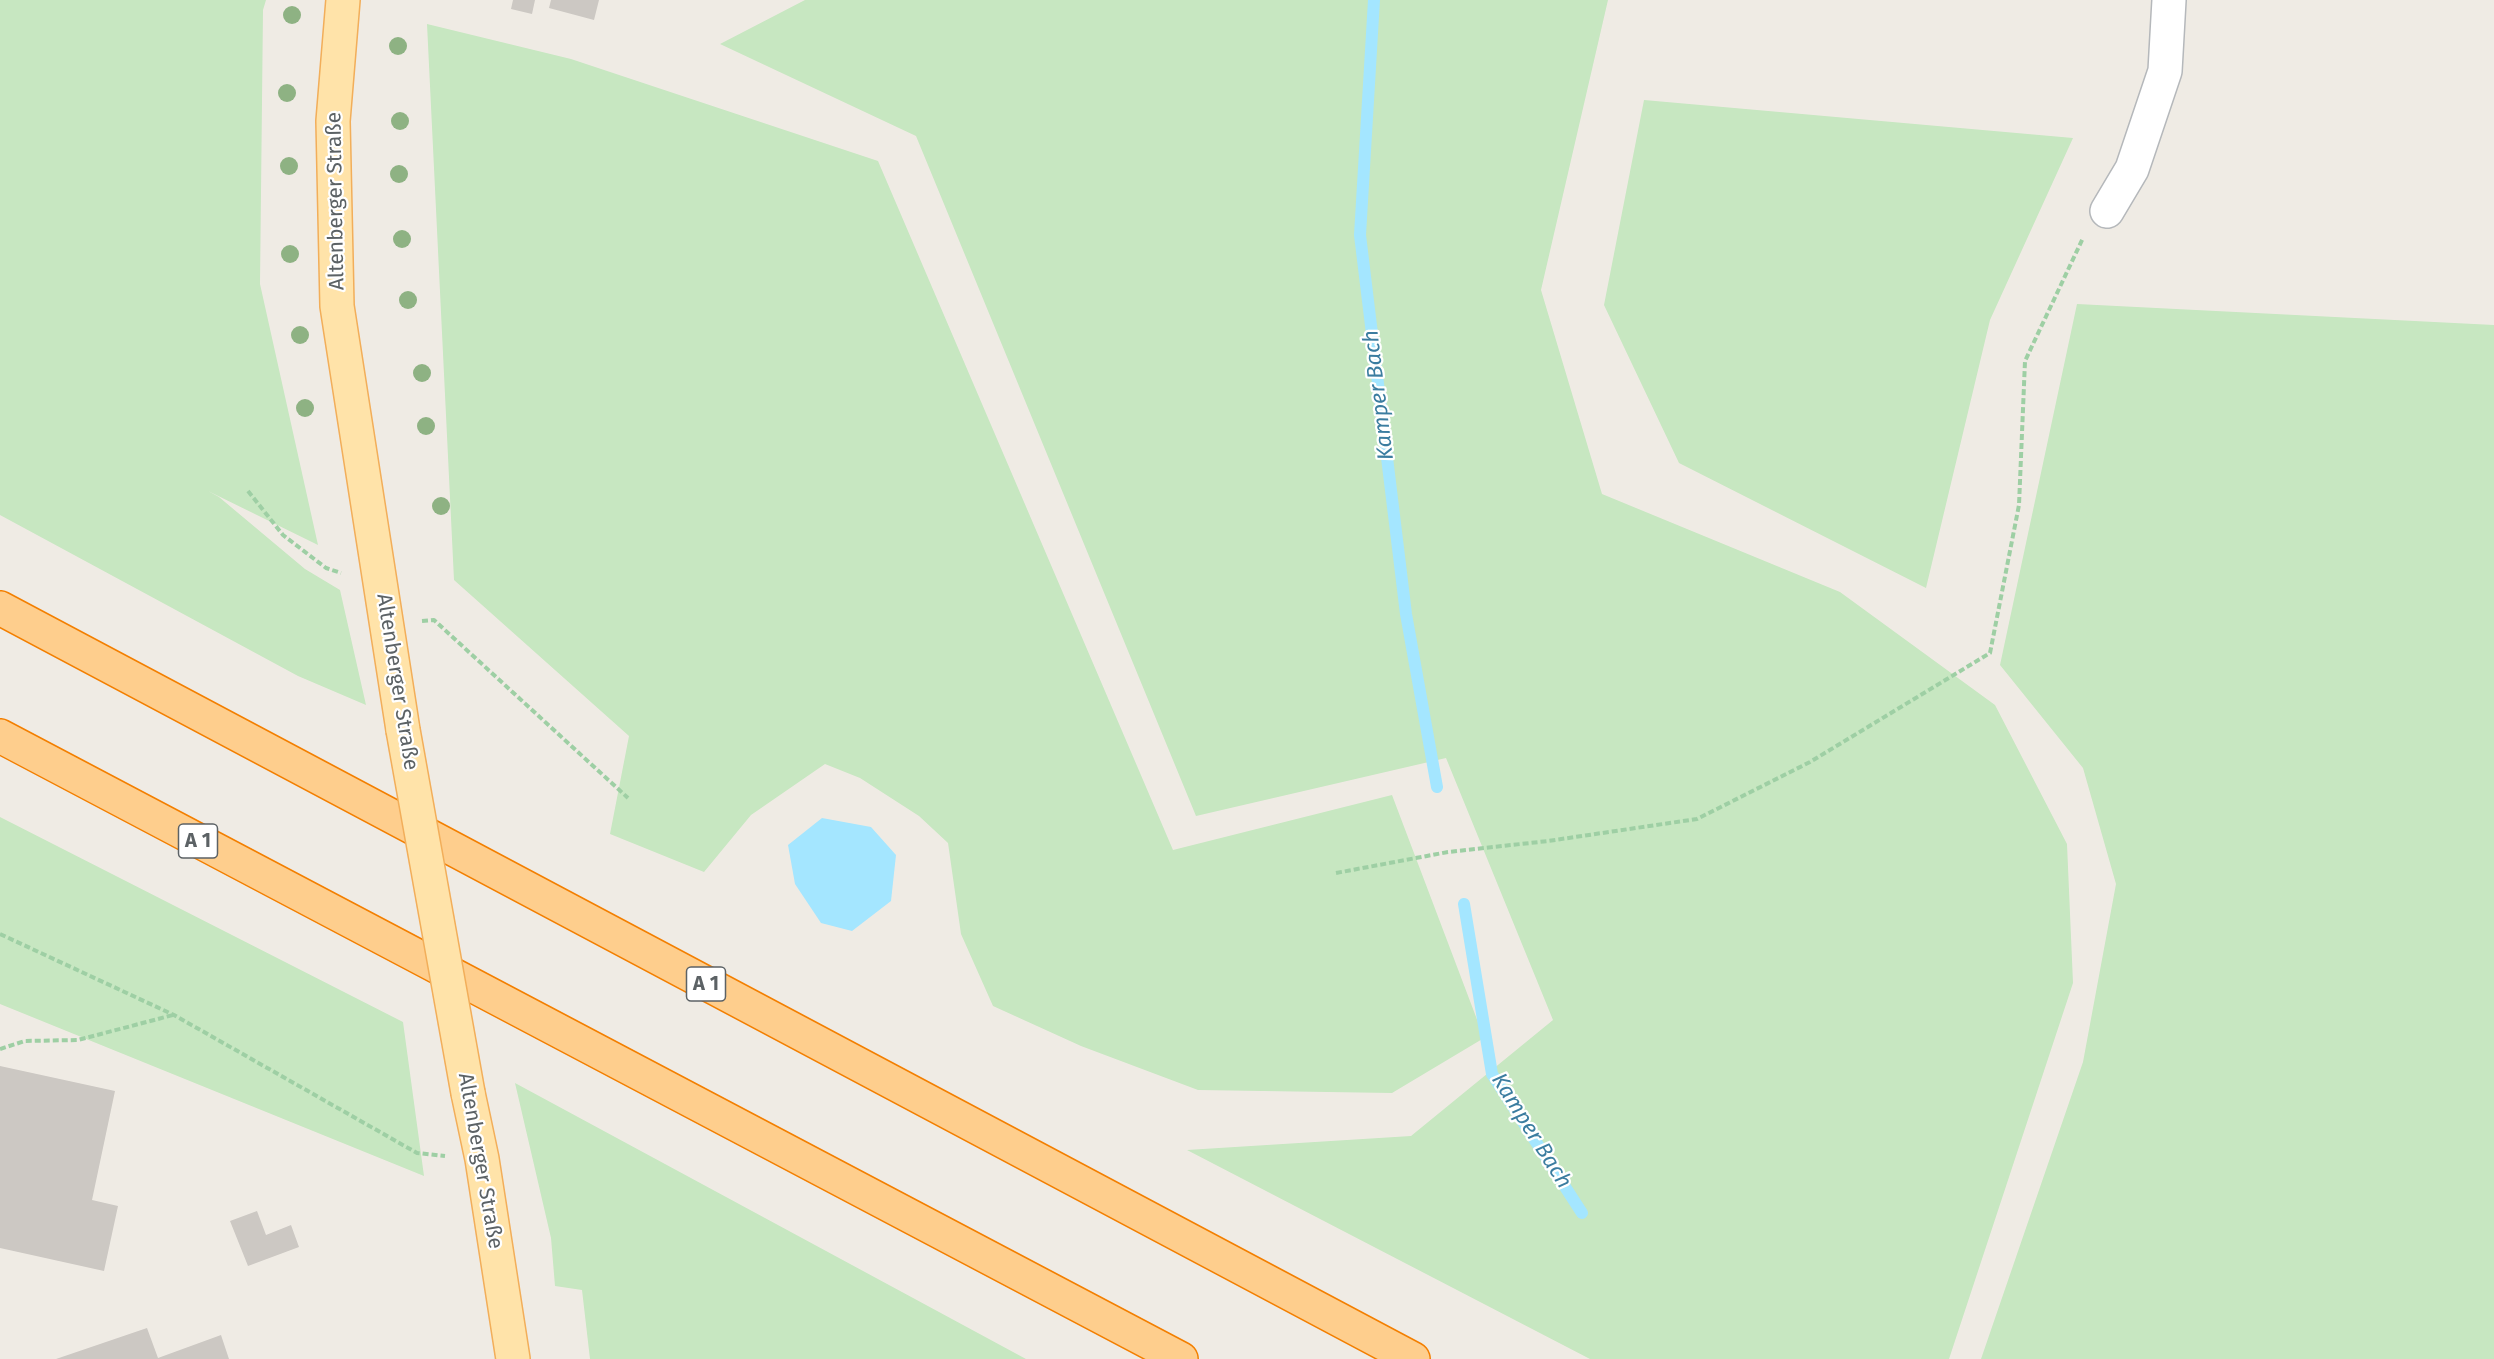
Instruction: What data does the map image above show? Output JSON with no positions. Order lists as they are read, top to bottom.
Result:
{
  "streets": {
    "highway": ["A 1"],
    "main road": ["Altenberger Straße"]
  },
  "water": ["Kamper Bach"]
}
